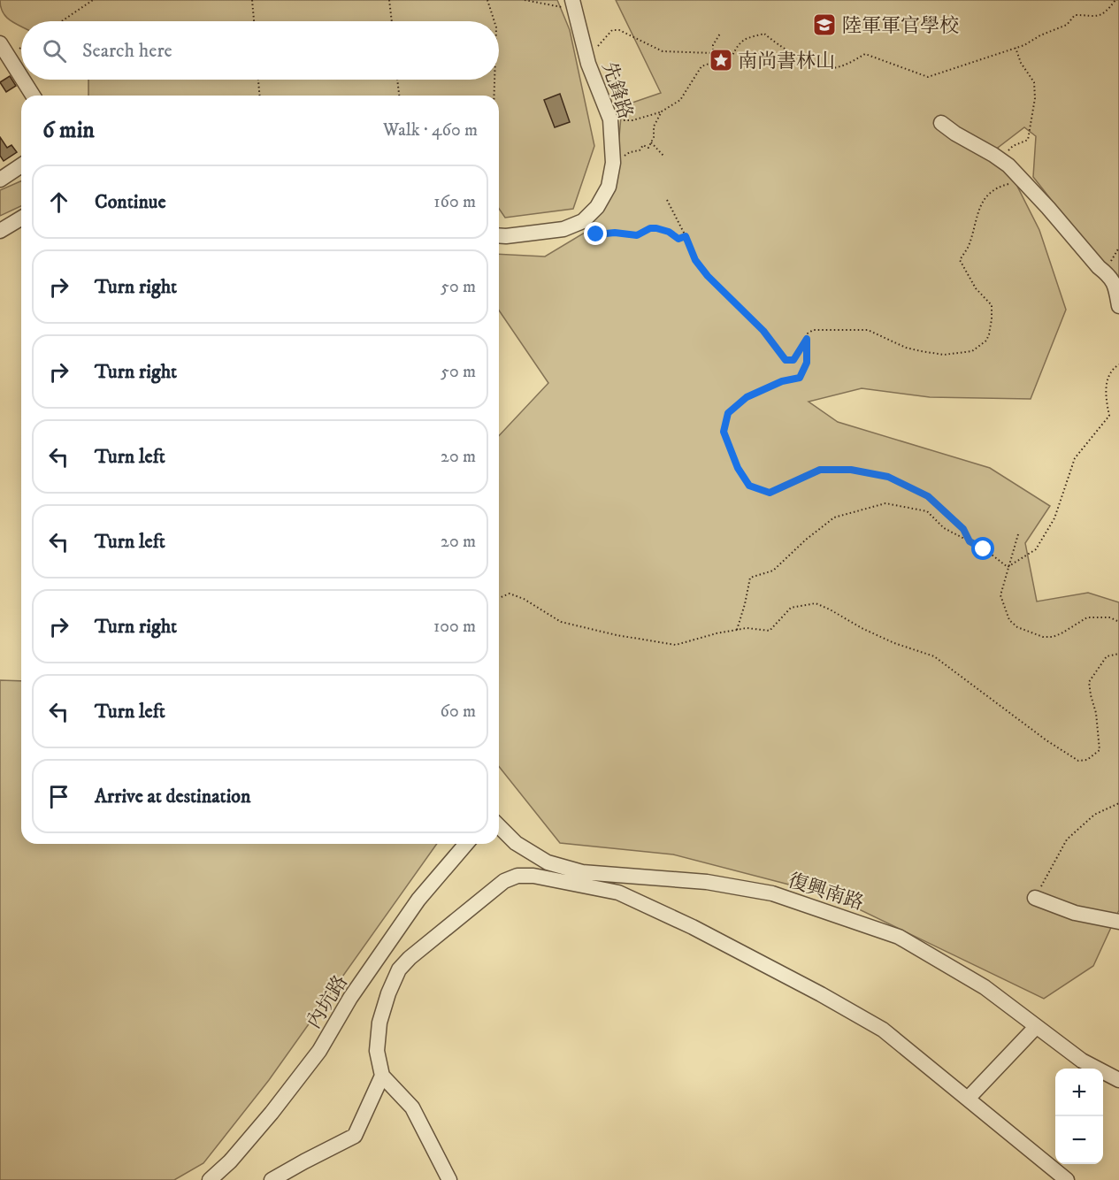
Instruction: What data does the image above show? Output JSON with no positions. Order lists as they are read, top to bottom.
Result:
{
  "streets": {
    "street": ["先鋒路", "復興南路", "內坑路"]
  },
  "places": {
    "school or university": ["陸軍軍官學校"],
    "place": ["南尚書林山"]
  },
  "page": {
    "search": "Search here",
    "heading": ["6 min", "Walk · 460 m"],
    "list": [
      ["Continue", "160 m"],
      ["Turn right", "50 m"],
      ["Turn right", "50 m"],
      ["Turn left", "20 m"],
      ["Turn left", "20 m"],
      ["Turn right", "100 m"],
      ["Turn left", "60 m"],
      "Arrive at destination"
    ],
    "map_buttons": ["+", "−"]
  }
}
